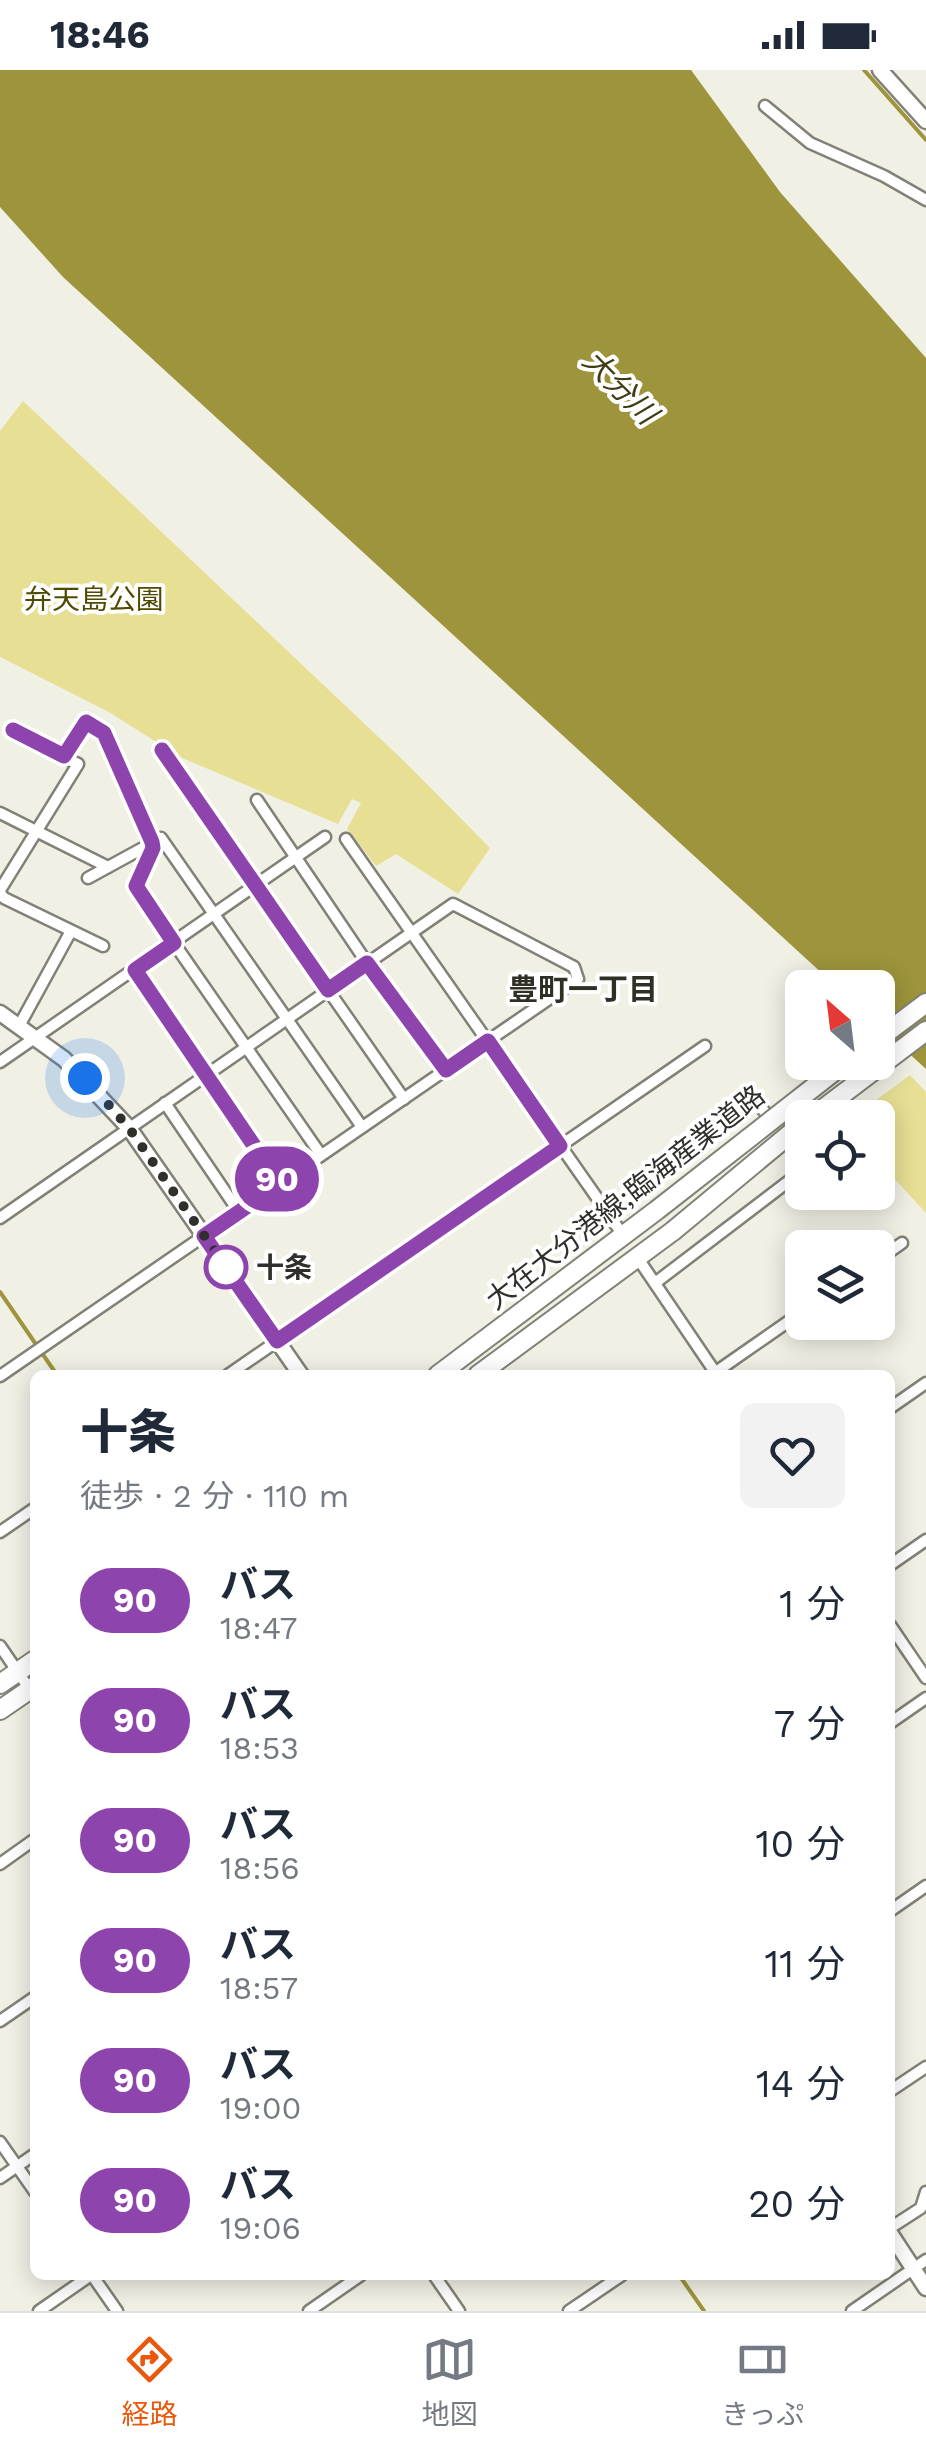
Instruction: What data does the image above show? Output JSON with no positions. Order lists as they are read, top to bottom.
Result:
{
  "streets": {
    "main road": ["大在大分港線;臨海産業道路"]
  },
  "districts": ["豊町一丁目"],
  "water": ["大分川"],
  "parks": ["弁天島公園"],
  "places": ["十条"],
  "lines": ["bus line 90"],
  "north": "top left",
  "page": {
    "status": "18:46",
    "on_map": "90",
    "heading": ["十条", "徒歩 · 2 分 · 110 m"],
    "list": [
      {
        "mark": "90",
        "name": "バス",
        "note": "18:47",
        "value": "1 分"
      },
      {
        "mark": "90",
        "name": "バス",
        "note": "18:53",
        "value": "7 分"
      },
      {
        "mark": "90",
        "name": "バス",
        "note": "18:56",
        "value": "10 分"
      },
      {
        "mark": "90",
        "name": "バス",
        "note": "18:57",
        "value": "11 分"
      },
      {
        "mark": "90",
        "name": "バス",
        "note": "19:00",
        "value": "14 分"
      },
      {
        "mark": "90",
        "name": "バス",
        "note": "19:06",
        "value": "20 分"
      }
    ],
    "tabs": ["経路", "地図", "きっぷ"]
  }
}
